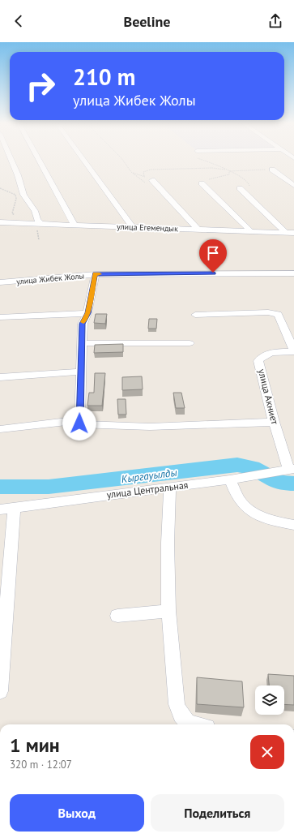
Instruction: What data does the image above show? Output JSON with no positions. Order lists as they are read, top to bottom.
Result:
{
  "streets": {
    "street": [
      "улица Егемендык",
      "улица Жибек Жолы",
      "улица Акниет",
      "улица Центральная"
    ]
  },
  "crossings": [
    ["улица Акниет", "улица Центральная"]
  ],
  "water": ["Кыргауылды"],
  "page": {
    "header": "Beeline",
    "turn": ["210 m", "улица Жибек Жолы"],
    "heading": ["1 мин", "320 m · 12:07"],
    "buttons": ["Выход", "Поделиться"]
  }
}
